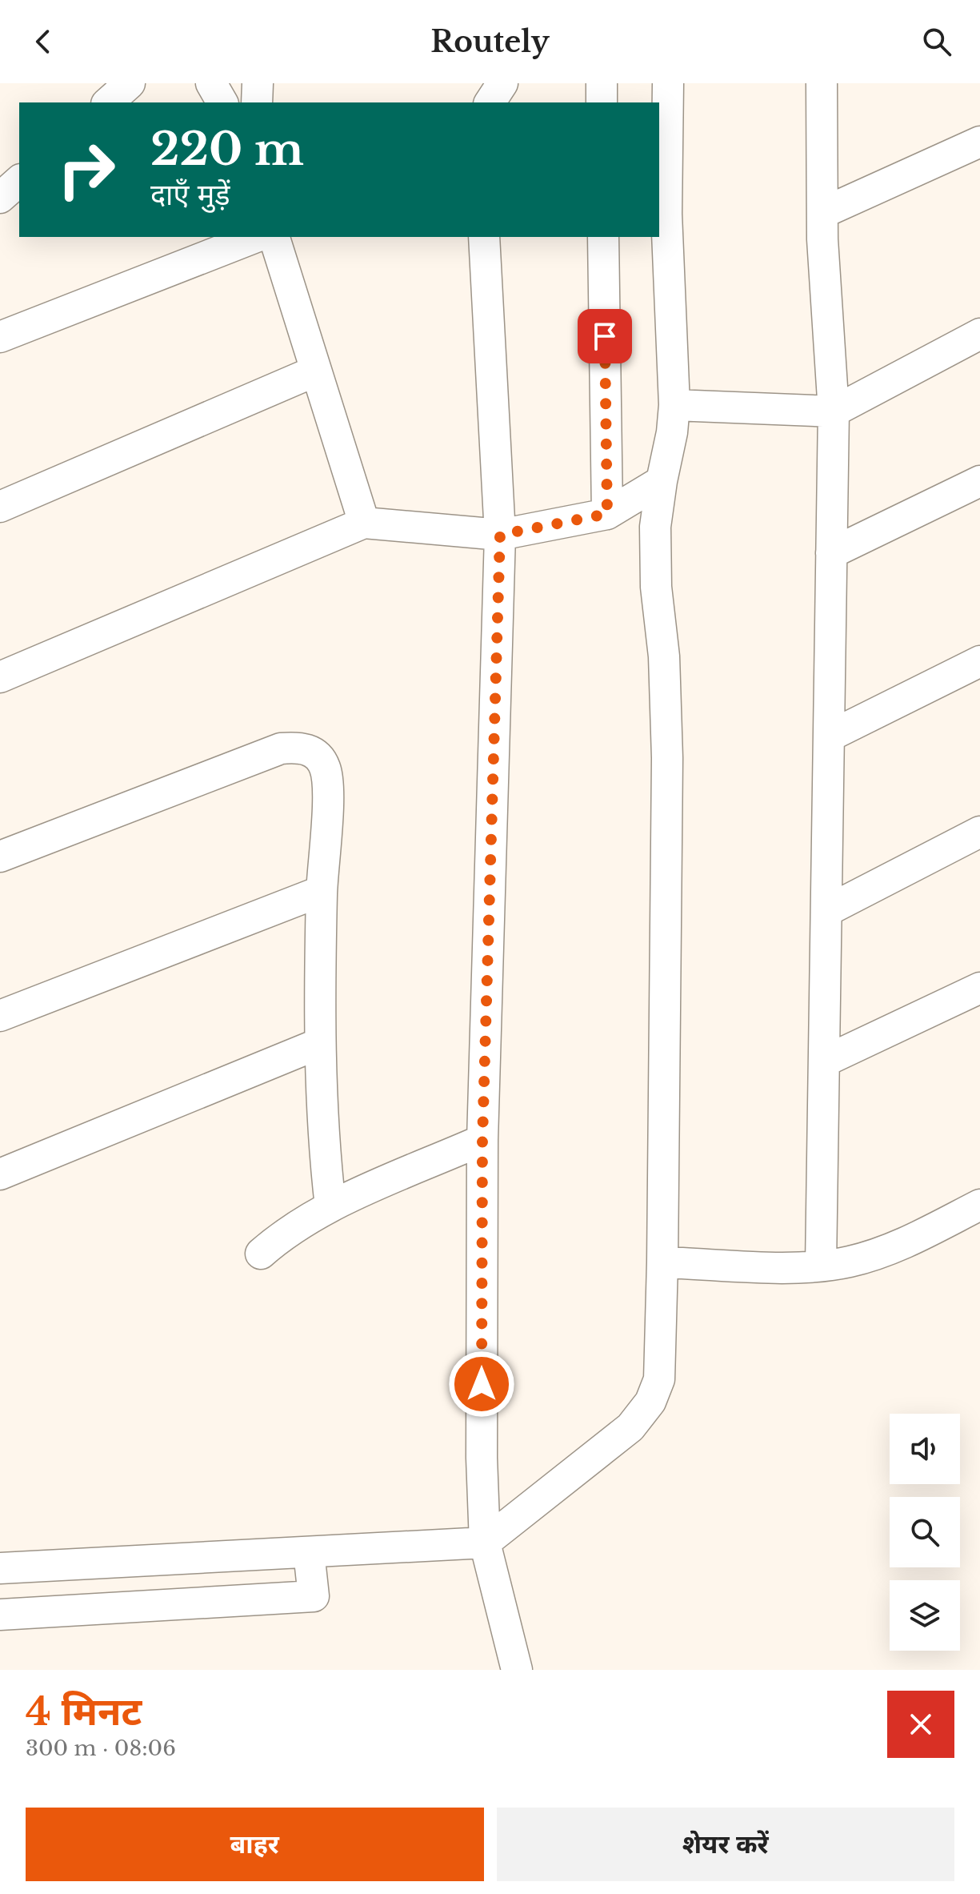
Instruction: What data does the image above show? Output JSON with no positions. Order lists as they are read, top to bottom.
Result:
{
  "page": {
    "header": "Routely",
    "turn": ["220 m", "दाएँ मुड़ें"],
    "heading": ["4 मिनट", "300 m · 08:06"],
    "buttons": ["बाहर", "शेयर करें"]
  }
}
